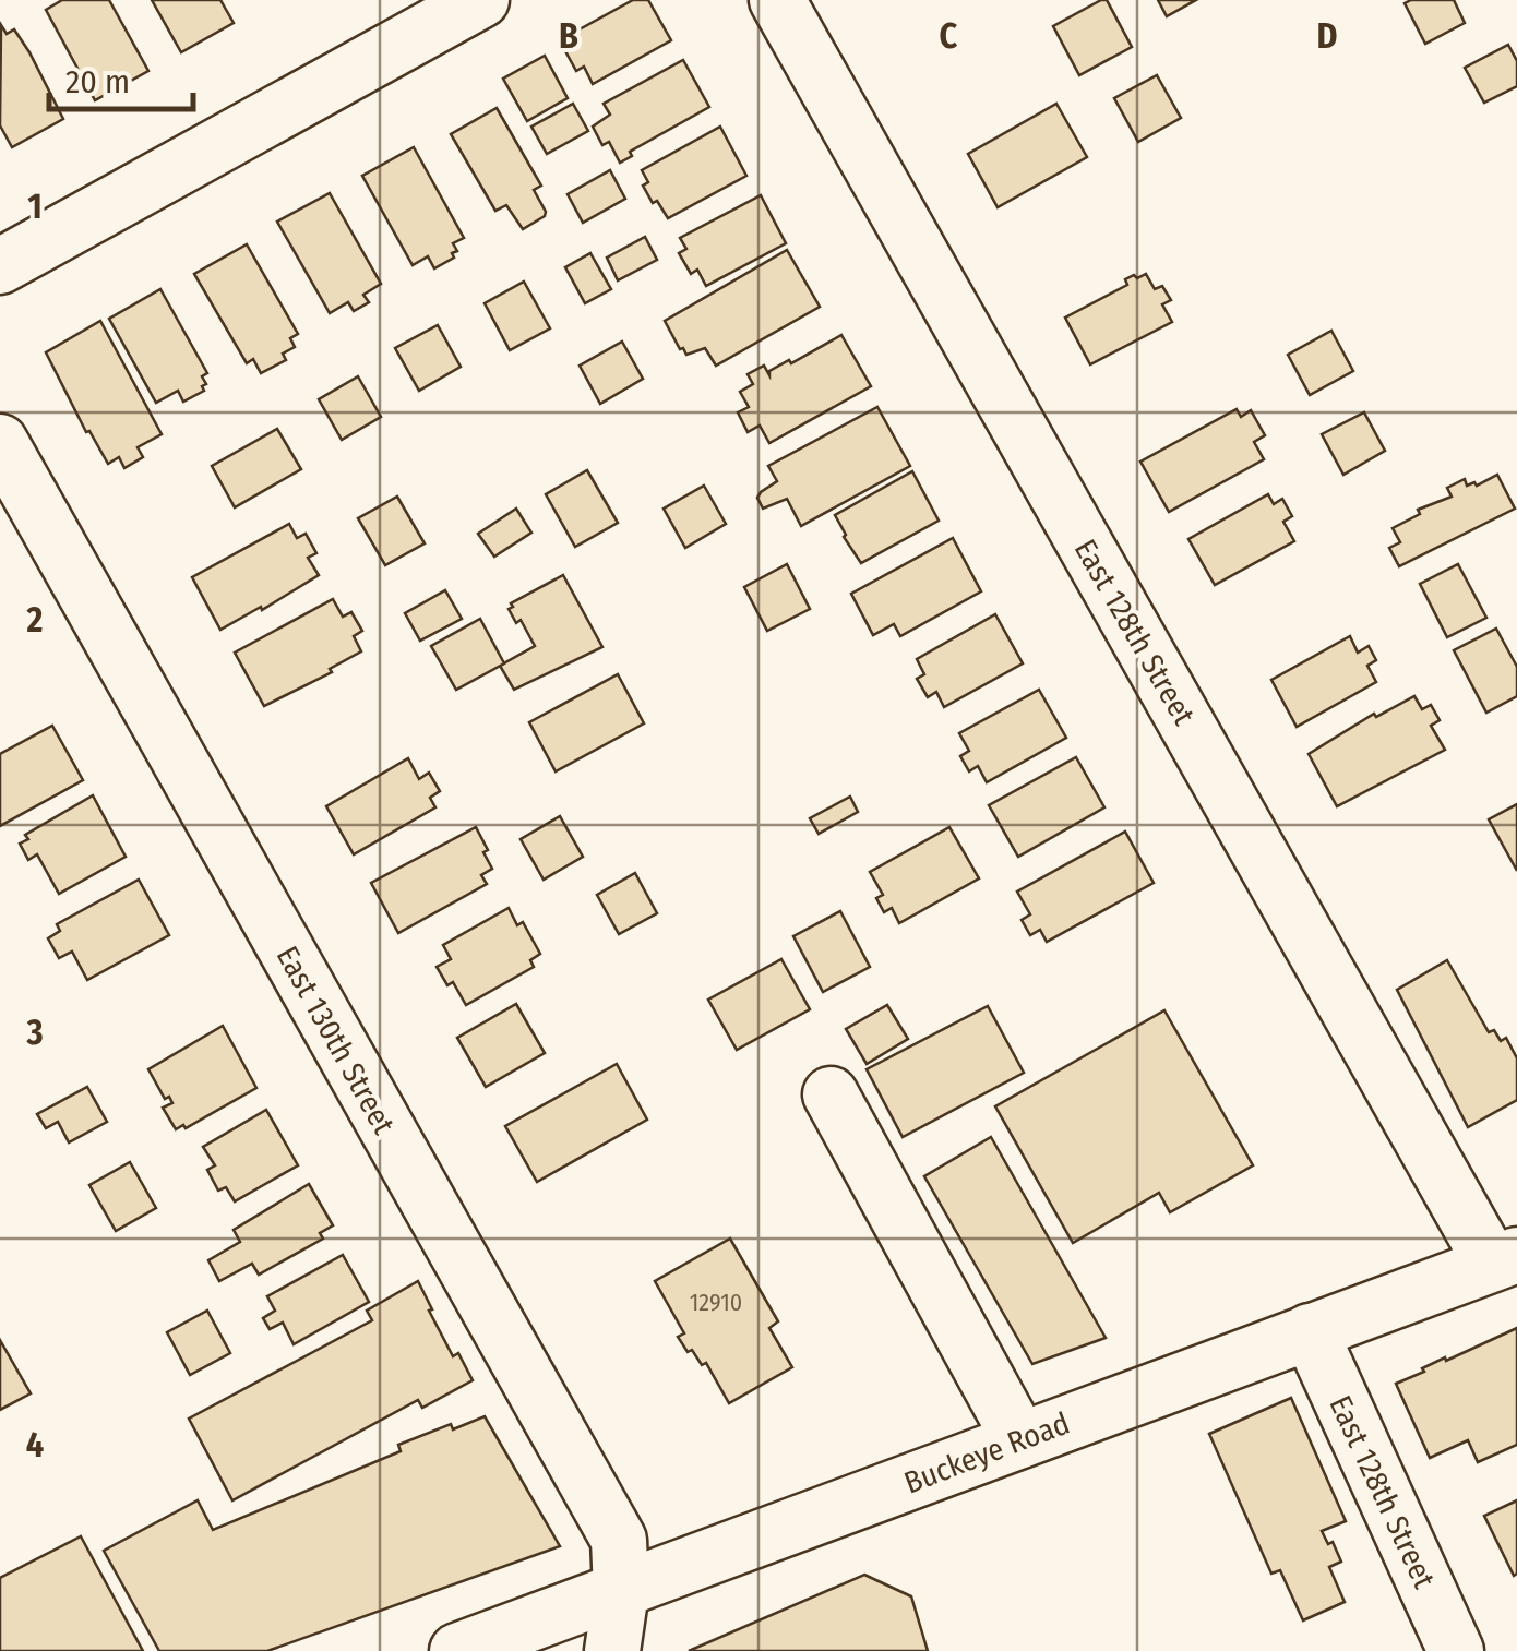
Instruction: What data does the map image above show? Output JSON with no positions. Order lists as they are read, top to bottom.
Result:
{
  "streets": {
    "street": ["East 128th Street", "East 130th Street", "Buckeye Road"]
  },
  "crossings": [
    ["East 128th Street", "Buckeye Road"],
    ["East 130th Street", "Buckeye Road"]
  ],
  "house_numbers": ["12910"],
  "scale_bar": "20 m",
  "grid": {
    "columns": ["B", "C", "D"],
    "rows": [
      "1",
      "2",
      "3",
      "4"
    ]
  }
}
